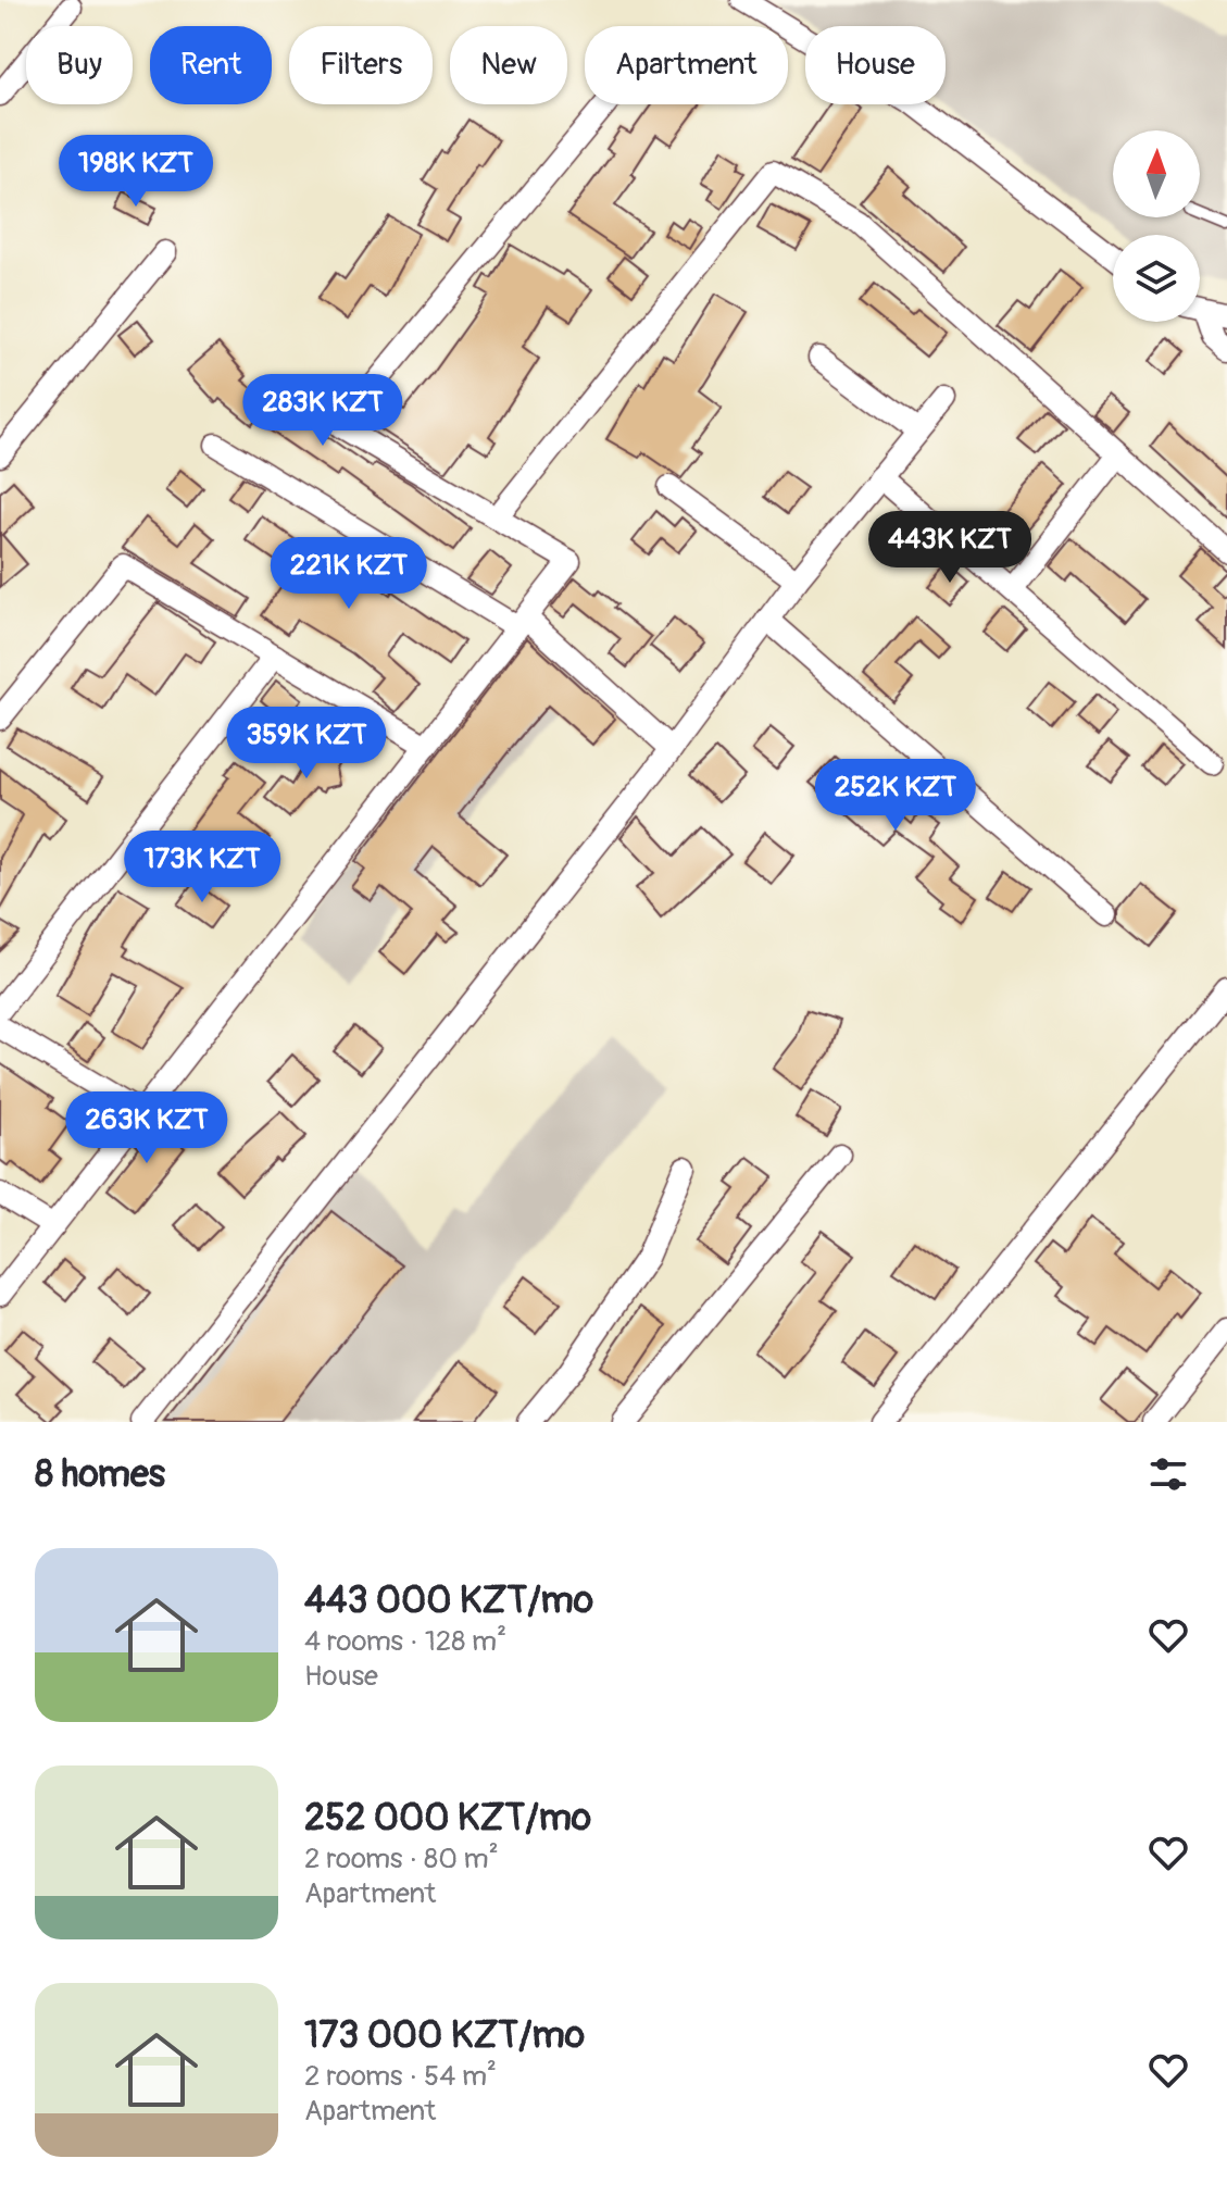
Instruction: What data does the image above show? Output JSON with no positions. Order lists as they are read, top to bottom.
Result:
{
  "north": "top",
  "page": {
    "chip": [
      "Buy",
      "Rent",
      "Filters",
      "New",
      "Apartment",
      "House"
    ],
    "price": [
      "198K KZT",
      "283K KZT",
      "443K KZT",
      "221K KZT",
      "359K KZT",
      "252K KZT",
      "173K KZT",
      "263K KZT"
    ],
    "heading": "8 homes",
    "list": [
      {
        "name": "443 000 KZT/mo",
        "note": "4 rooms · 128 m² · House"
      },
      {
        "name": "252 000 KZT/mo",
        "note": "2 rooms · 80 m² · Apartment"
      },
      {
        "name": "173 000 KZT/mo",
        "note": "2 rooms · 54 m² · Apartment"
      }
    ]
  }
}
